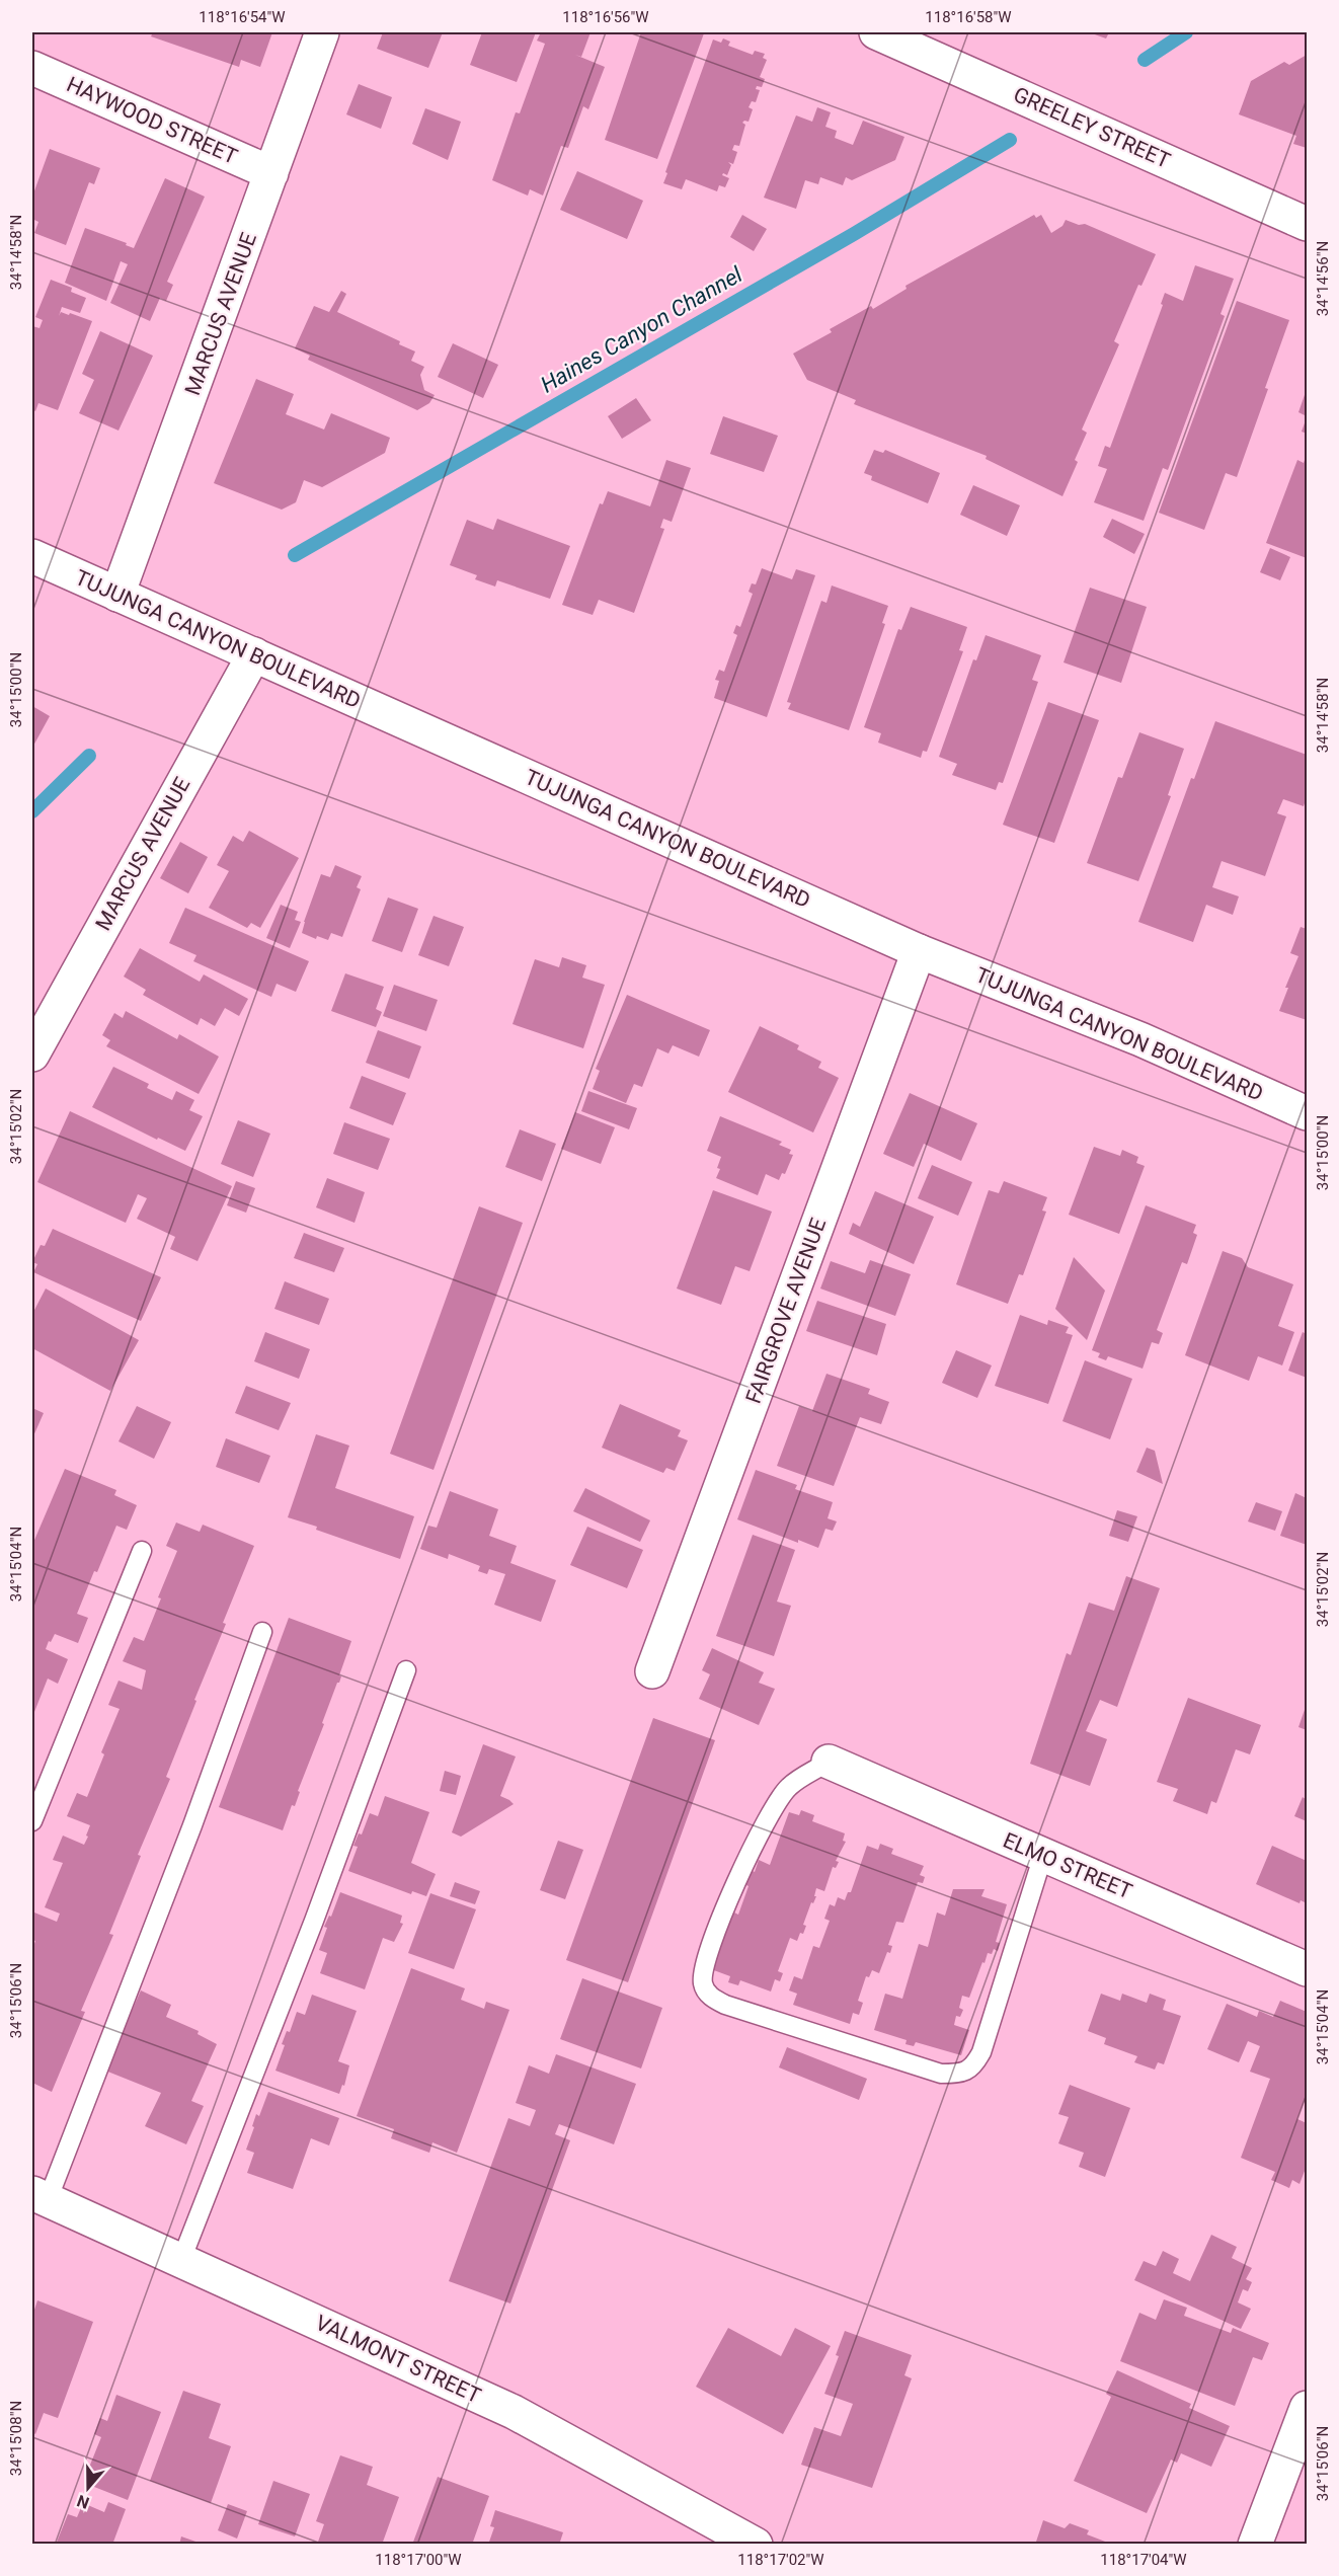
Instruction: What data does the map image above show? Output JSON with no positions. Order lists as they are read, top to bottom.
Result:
{
  "streets": {
    "street": [
      "HAYWOOD STREET",
      "GREELEY STREET",
      "MARCUS AVENUE",
      "TUJUNGA CANYON BOULEVARD",
      "FAIRGROVE AVENUE",
      "ELMO STREET",
      "VALMONT STREET"
    ]
  },
  "crossings": [
    ["HAYWOOD STREET", "MARCUS AVENUE"],
    ["MARCUS AVENUE", "TUJUNGA CANYON BOULEVARD"],
    ["TUJUNGA CANYON BOULEVARD", "FAIRGROVE AVENUE"]
  ],
  "water": ["Haines Canyon Channel"],
  "north": "bottom",
  "coordinates": [
    "118°16'54\"W",
    "118°16'56\"W",
    "118°16'58\"W",
    "34°14'58\"N",
    "34°14'56\"N",
    "34°15'00\"N",
    "34°15'02\"N",
    "34°15'04\"N",
    "34°15'06\"N",
    "34°15'08\"N",
    "118°17'00\"W",
    "118°17'02\"W",
    "118°17'04\"W"
  ]
}
